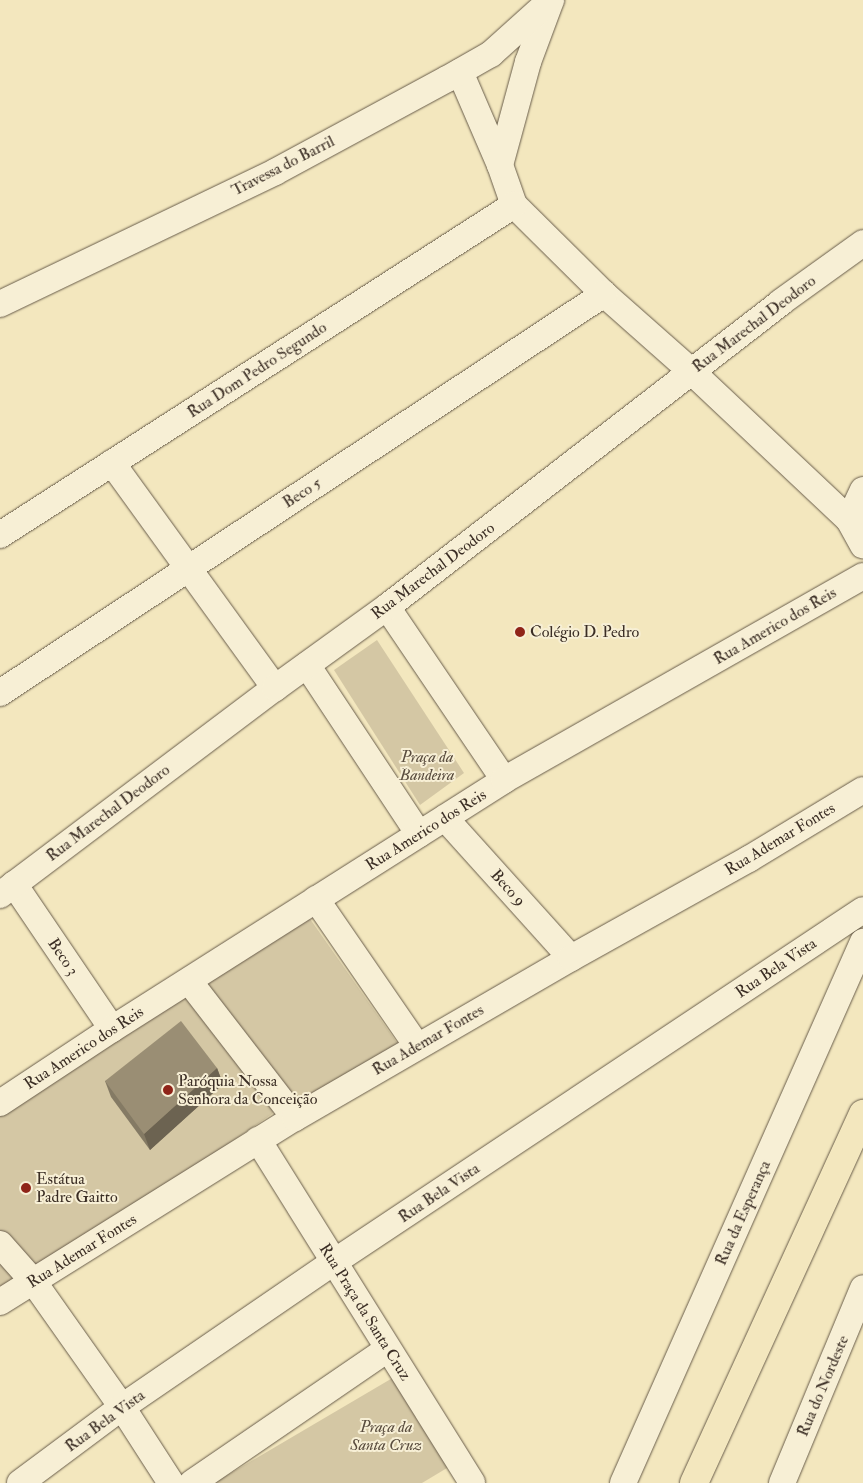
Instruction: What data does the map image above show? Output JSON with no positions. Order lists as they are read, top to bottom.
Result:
{
  "streets": {
    "street": [
      "Travessa do Barril",
      "Rua Marechal Deodoro",
      "Rua Dom Pedro Segundo",
      "Beco 5",
      "Rua Americo dos Reis",
      "Rua Ademar Fontes",
      "Beco 9",
      "Beco 3",
      "Rua Bela Vista",
      "Rua da Esperança",
      "Rua Praça da Santa Cruz",
      "Rua do Nordeste"
    ]
  },
  "crossings": [
    ["Rua Marechal Deodoro", "Beco 3"],
    ["Rua Americo dos Reis", "Beco 9"],
    ["Rua Americo dos Reis", "Beco 3"],
    ["Rua Ademar Fontes", "Beco 9"],
    ["Rua Ademar Fontes", "Rua Praça da Santa Cruz"],
    ["Rua Bela Vista", "Rua Praça da Santa Cruz"]
  ],
  "parks": ["Praça da Bandeira", "Praça da Santa Cruz"],
  "places": ["Colégio D. Pedro", "Paróquia Nossa Senhora da Conceição", "Estátua Padre Gaitto"]
}
